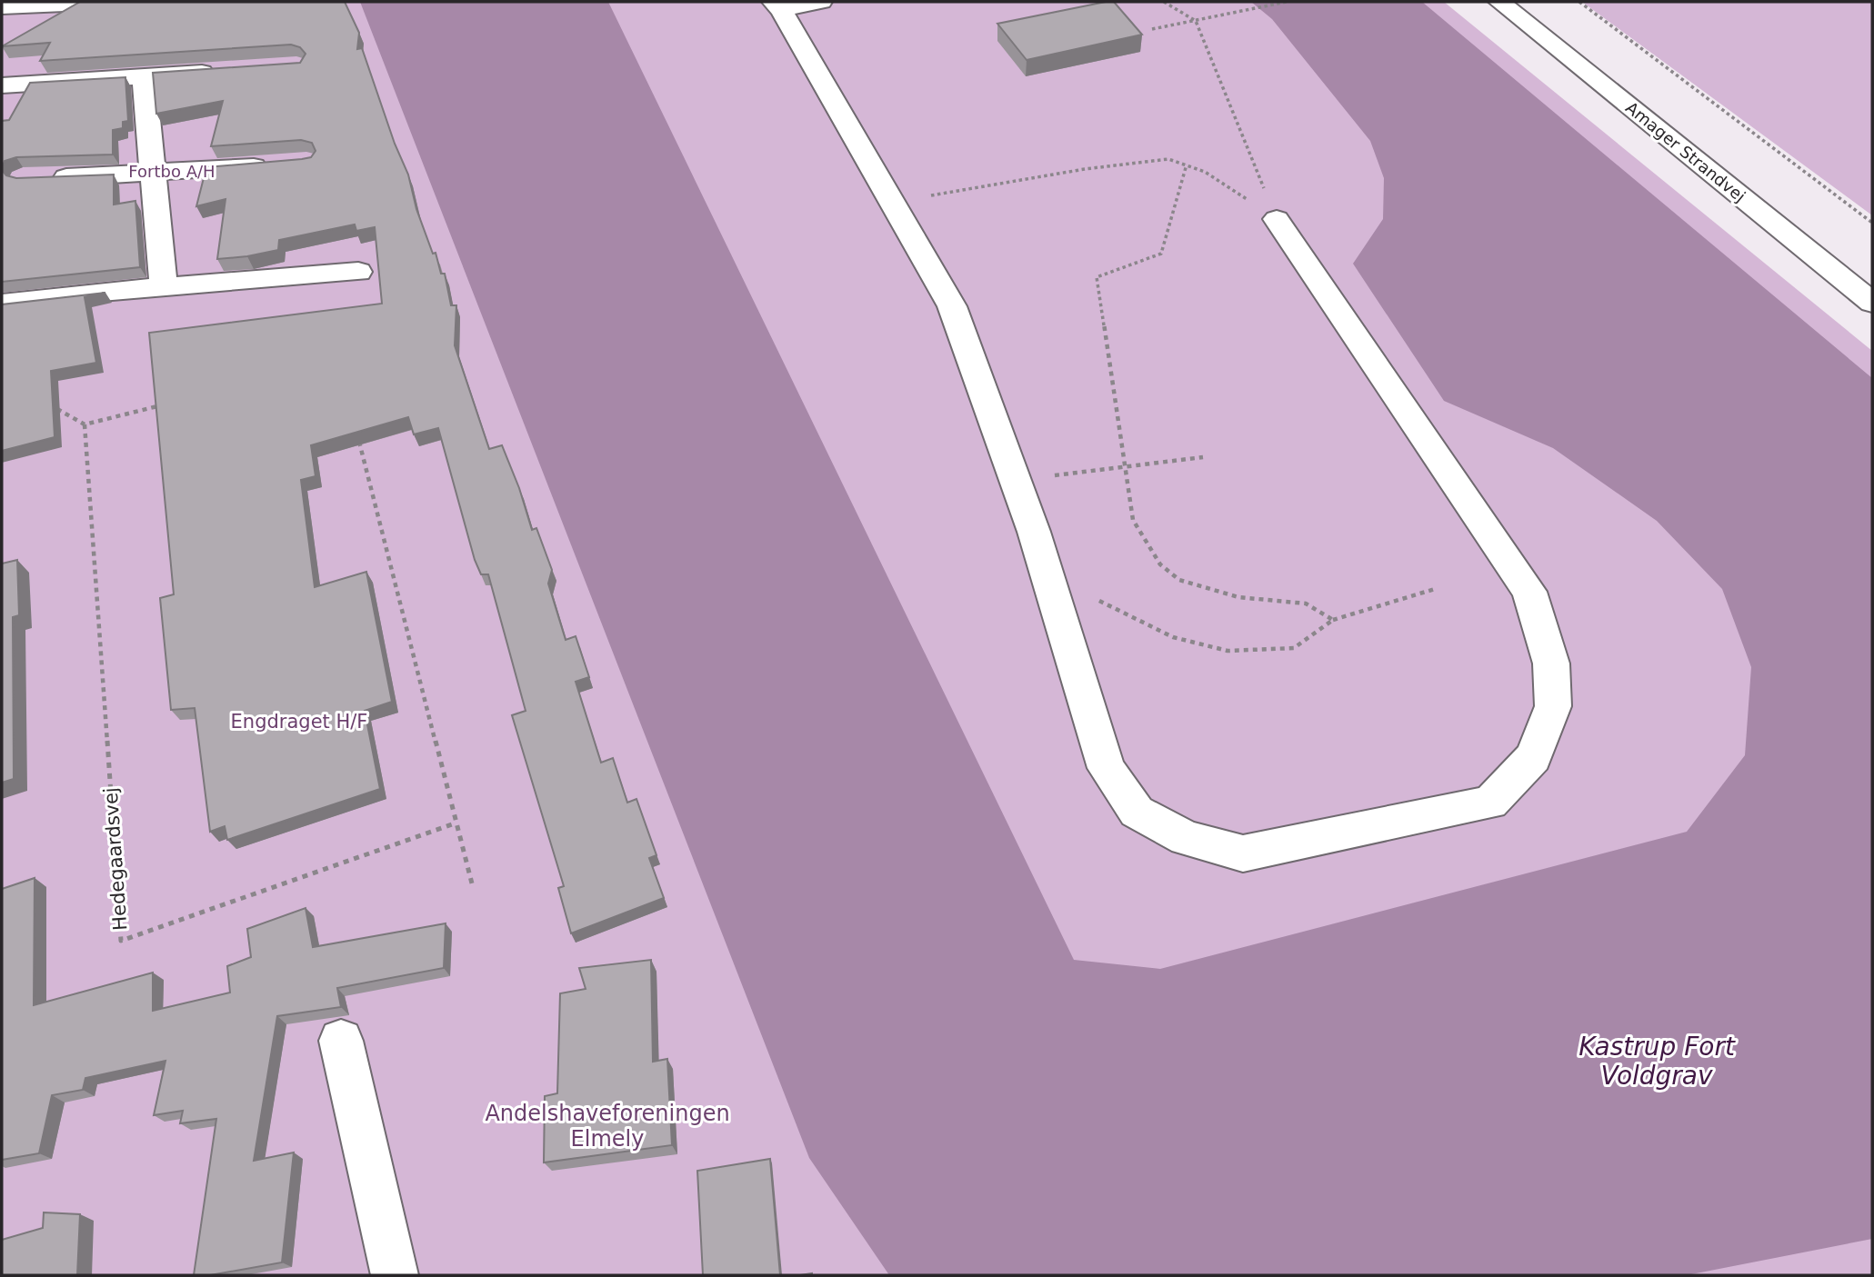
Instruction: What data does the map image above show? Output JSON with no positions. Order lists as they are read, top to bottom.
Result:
{
  "streets": {
    "street": ["Amager Strandvej"],
    "path": ["Hedegaardsvej"]
  },
  "water": ["Kastrup Fort Voldgrav"],
  "parks": ["Fortbo A/H", "Engdraget H/F", "Andelshaveforeningen Elmely"]
}
